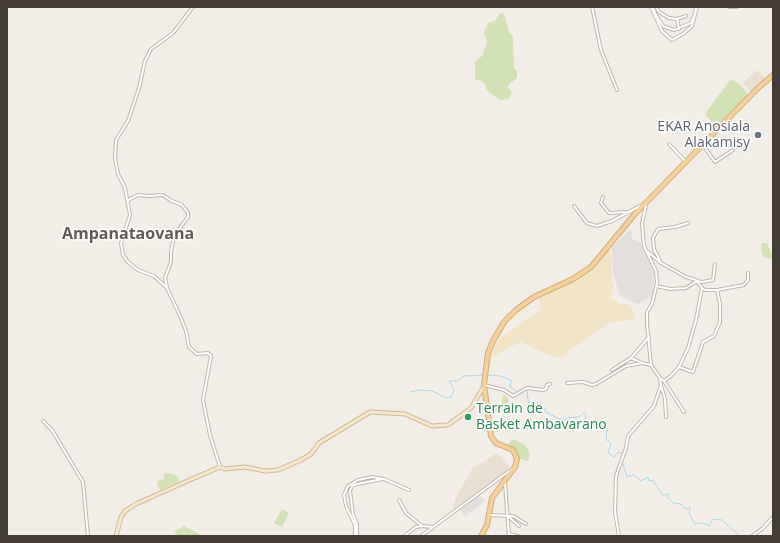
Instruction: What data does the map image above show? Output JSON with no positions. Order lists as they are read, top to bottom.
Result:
{
  "districts": ["Ampanataovana"],
  "places": ["EKAR Anosiala Alakamisy", "Terrain de Basket Ambavarano"]
}
